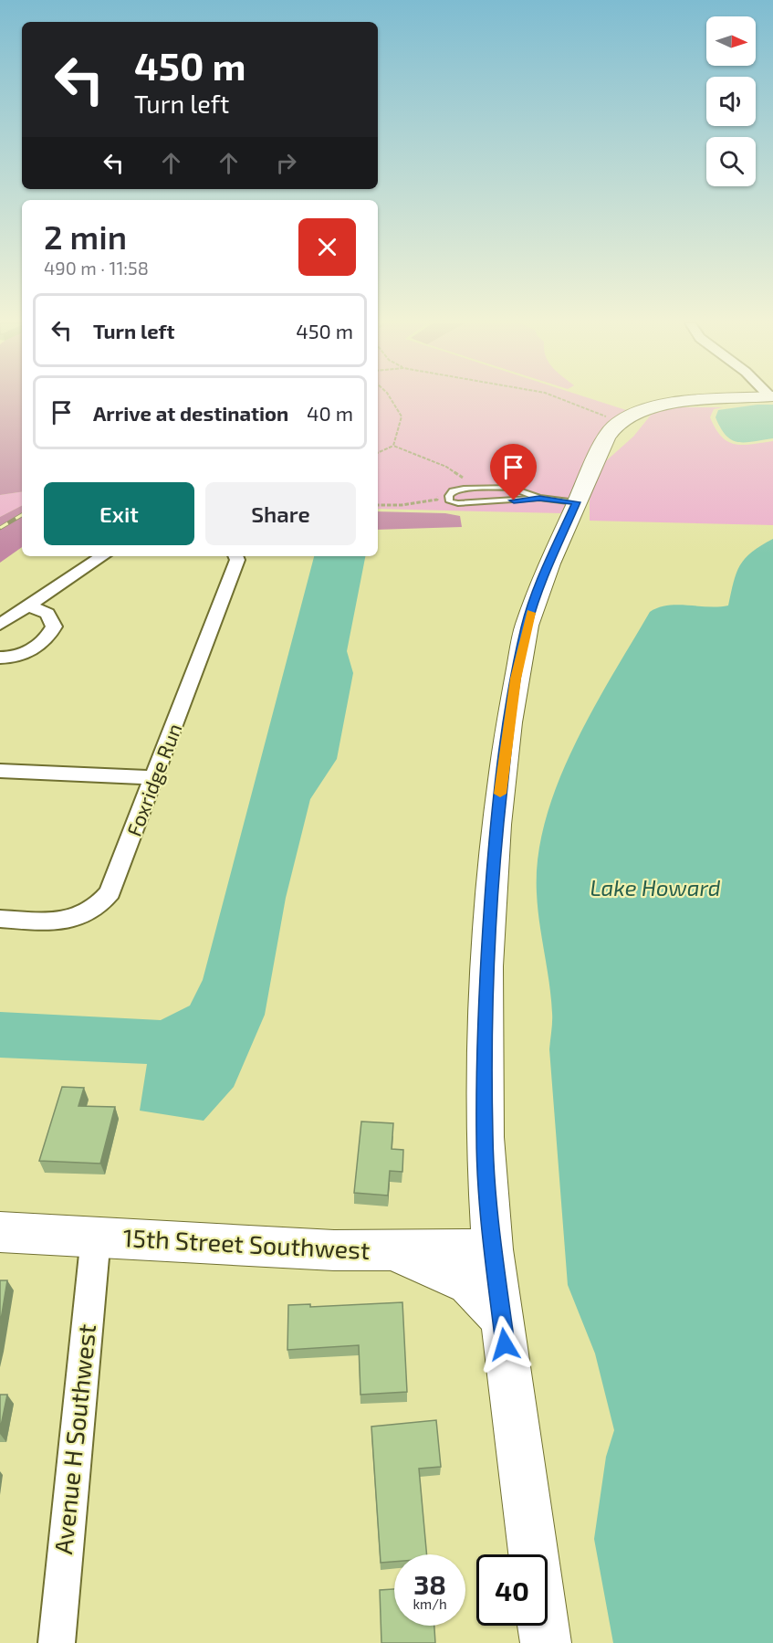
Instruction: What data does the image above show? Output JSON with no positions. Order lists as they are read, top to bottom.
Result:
{
  "streets": {
    "street": ["Foxridge Run", "15th Street Southwest", "Avenue H Southwest"]
  },
  "crossings": [
    ["15th Street Southwest", "Avenue H Southwest"]
  ],
  "water": ["Lake Howard"],
  "north": "right",
  "page": {
    "turn": ["450 m", "Turn left"],
    "heading": ["2 min", "490 m · 11:58"],
    "list": [
      {
        "name": "Turn left",
        "value": "450 m"
      },
      {
        "name": "Arrive at destination",
        "value": "40 m"
      }
    ],
    "buttons": ["Exit", "Share"],
    "speed": "38 km/h",
    "limit": "40"
  }
}
